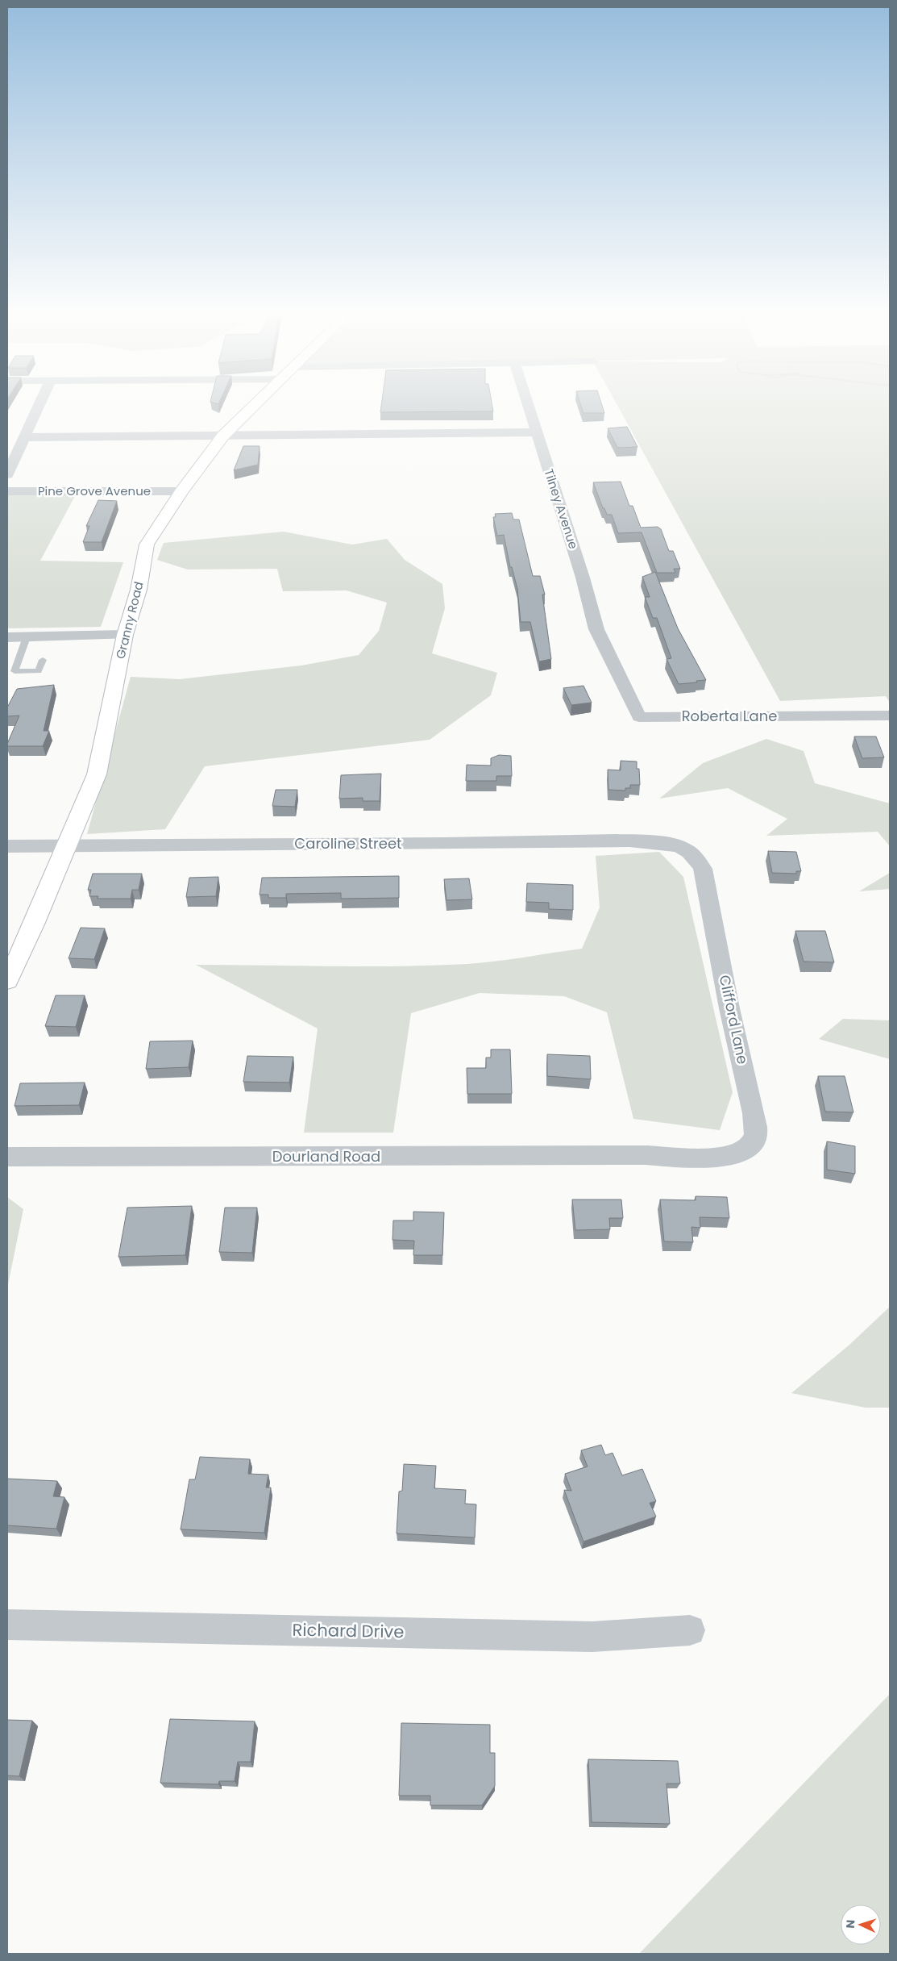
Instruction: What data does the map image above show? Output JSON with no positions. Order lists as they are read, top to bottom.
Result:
{
  "streets": {
    "street": [
      "Pine Grove Avenue",
      "Tilney Avenue",
      "Granny Road",
      "Roberta Lane",
      "Caroline Street",
      "Clifford Lane",
      "Dourland Road",
      "Richard Drive"
    ]
  },
  "crossings": [
    ["Pine Grove Avenue", "Granny Road"],
    ["Tilney Avenue", "Roberta Lane"],
    ["Granny Road", "Caroline Street"],
    ["Caroline Street", "Clifford Lane"],
    ["Clifford Lane", "Dourland Road"]
  ],
  "north": "left"
}
